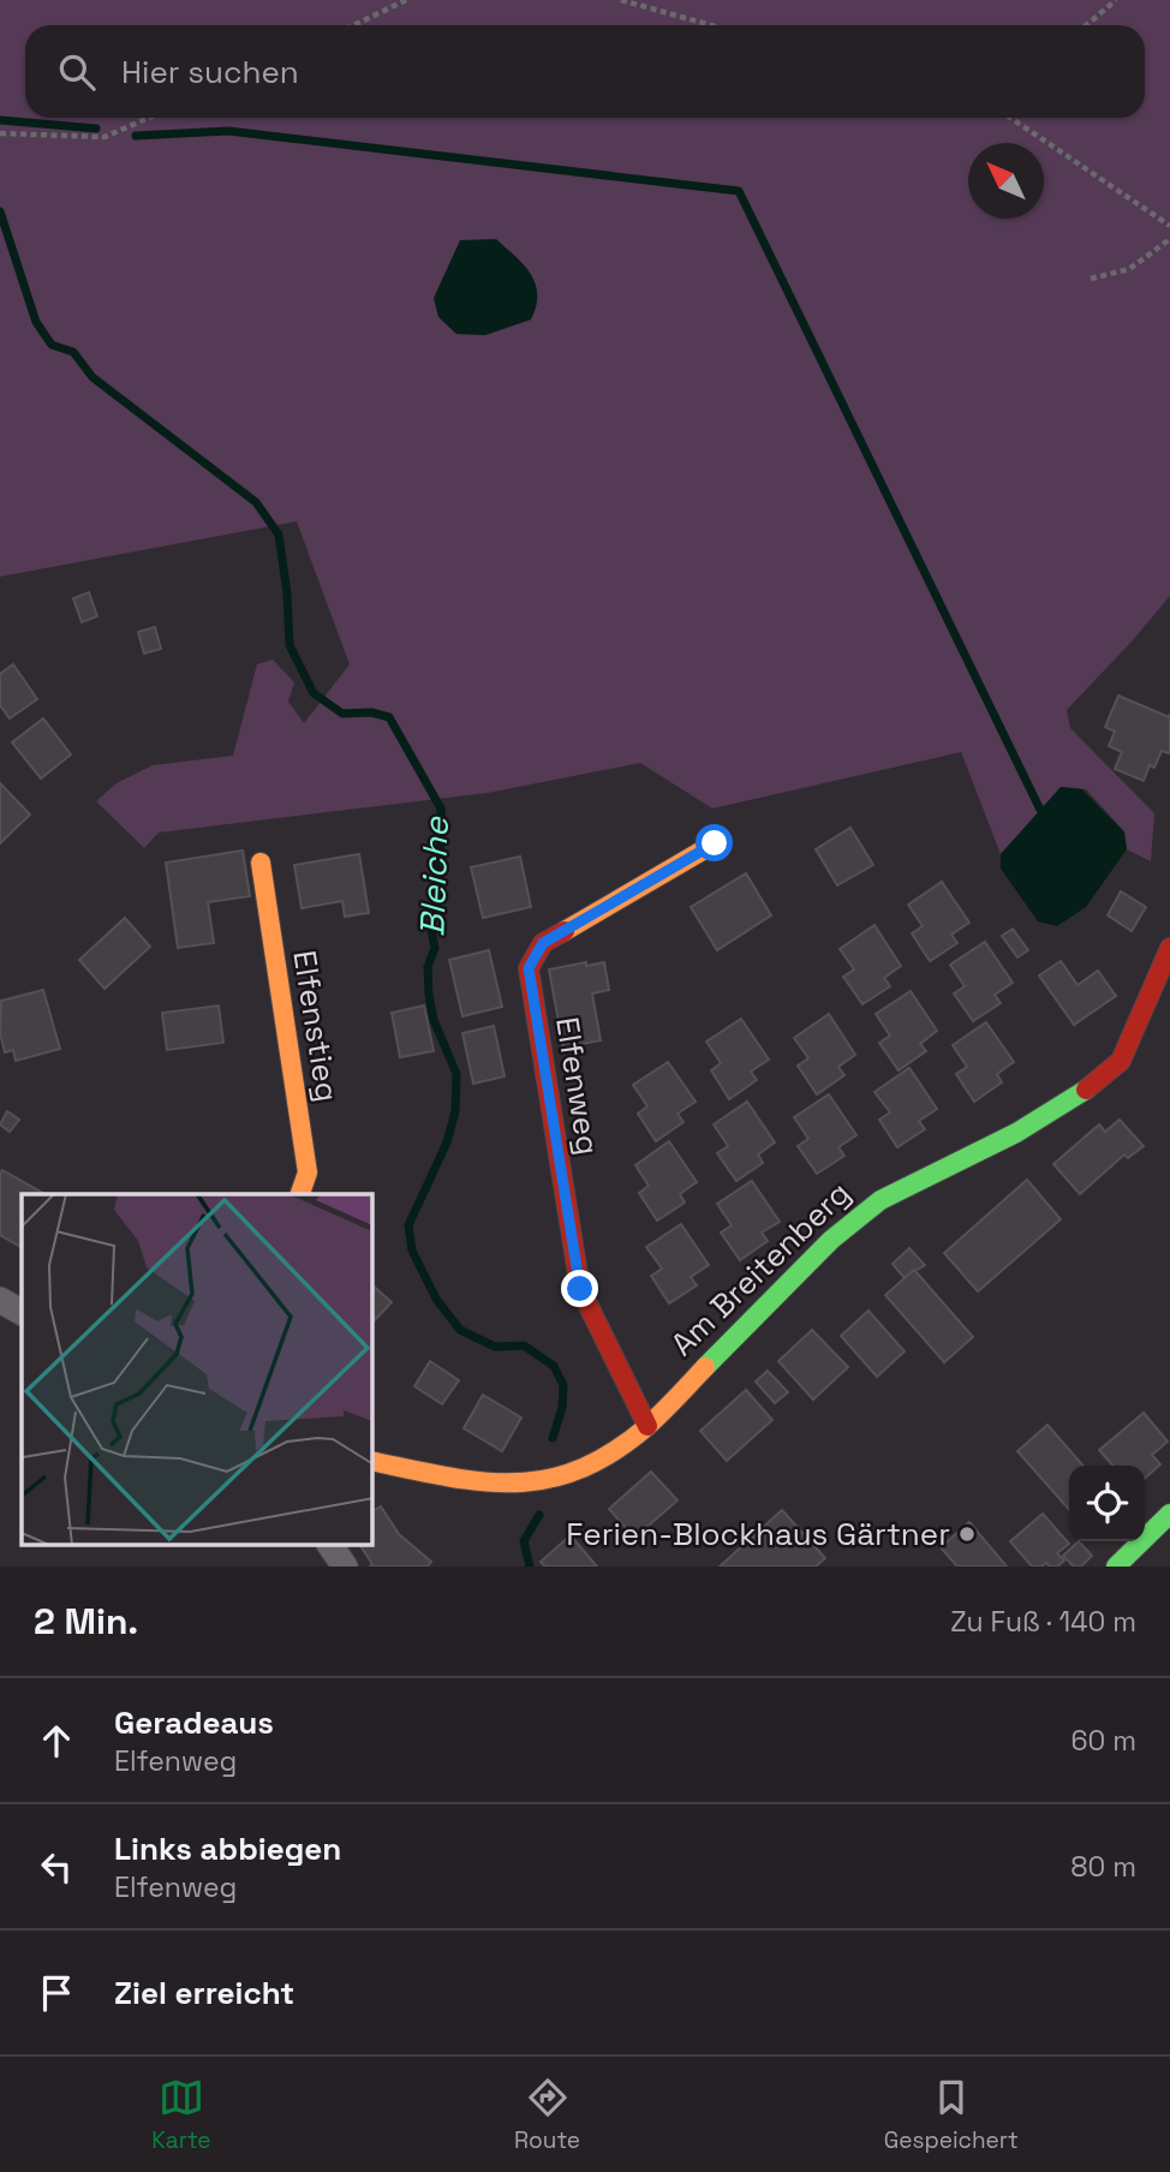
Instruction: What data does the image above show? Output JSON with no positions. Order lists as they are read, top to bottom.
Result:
{
  "streets": {
    "street": ["Elfenstieg", "Elfenweg", "Am Breitenberg"]
  },
  "crossings": [
    ["Elfenweg", "Am Breitenberg"]
  ],
  "water": ["Bleiche"],
  "places": ["Ferien-Blockhaus Gärtner"],
  "north": "top left",
  "page": {
    "search": "Hier suchen",
    "heading": ["2 Min.", "Zu Fuß · 140 m"],
    "list": [
      ["Geradeaus", "Elfenweg", "60 m"],
      ["Links abbiegen", "Elfenweg", "80 m"],
      "Ziel erreicht"
    ],
    "nav": ["Karte", "Route", "Gespeichert"]
  }
}
